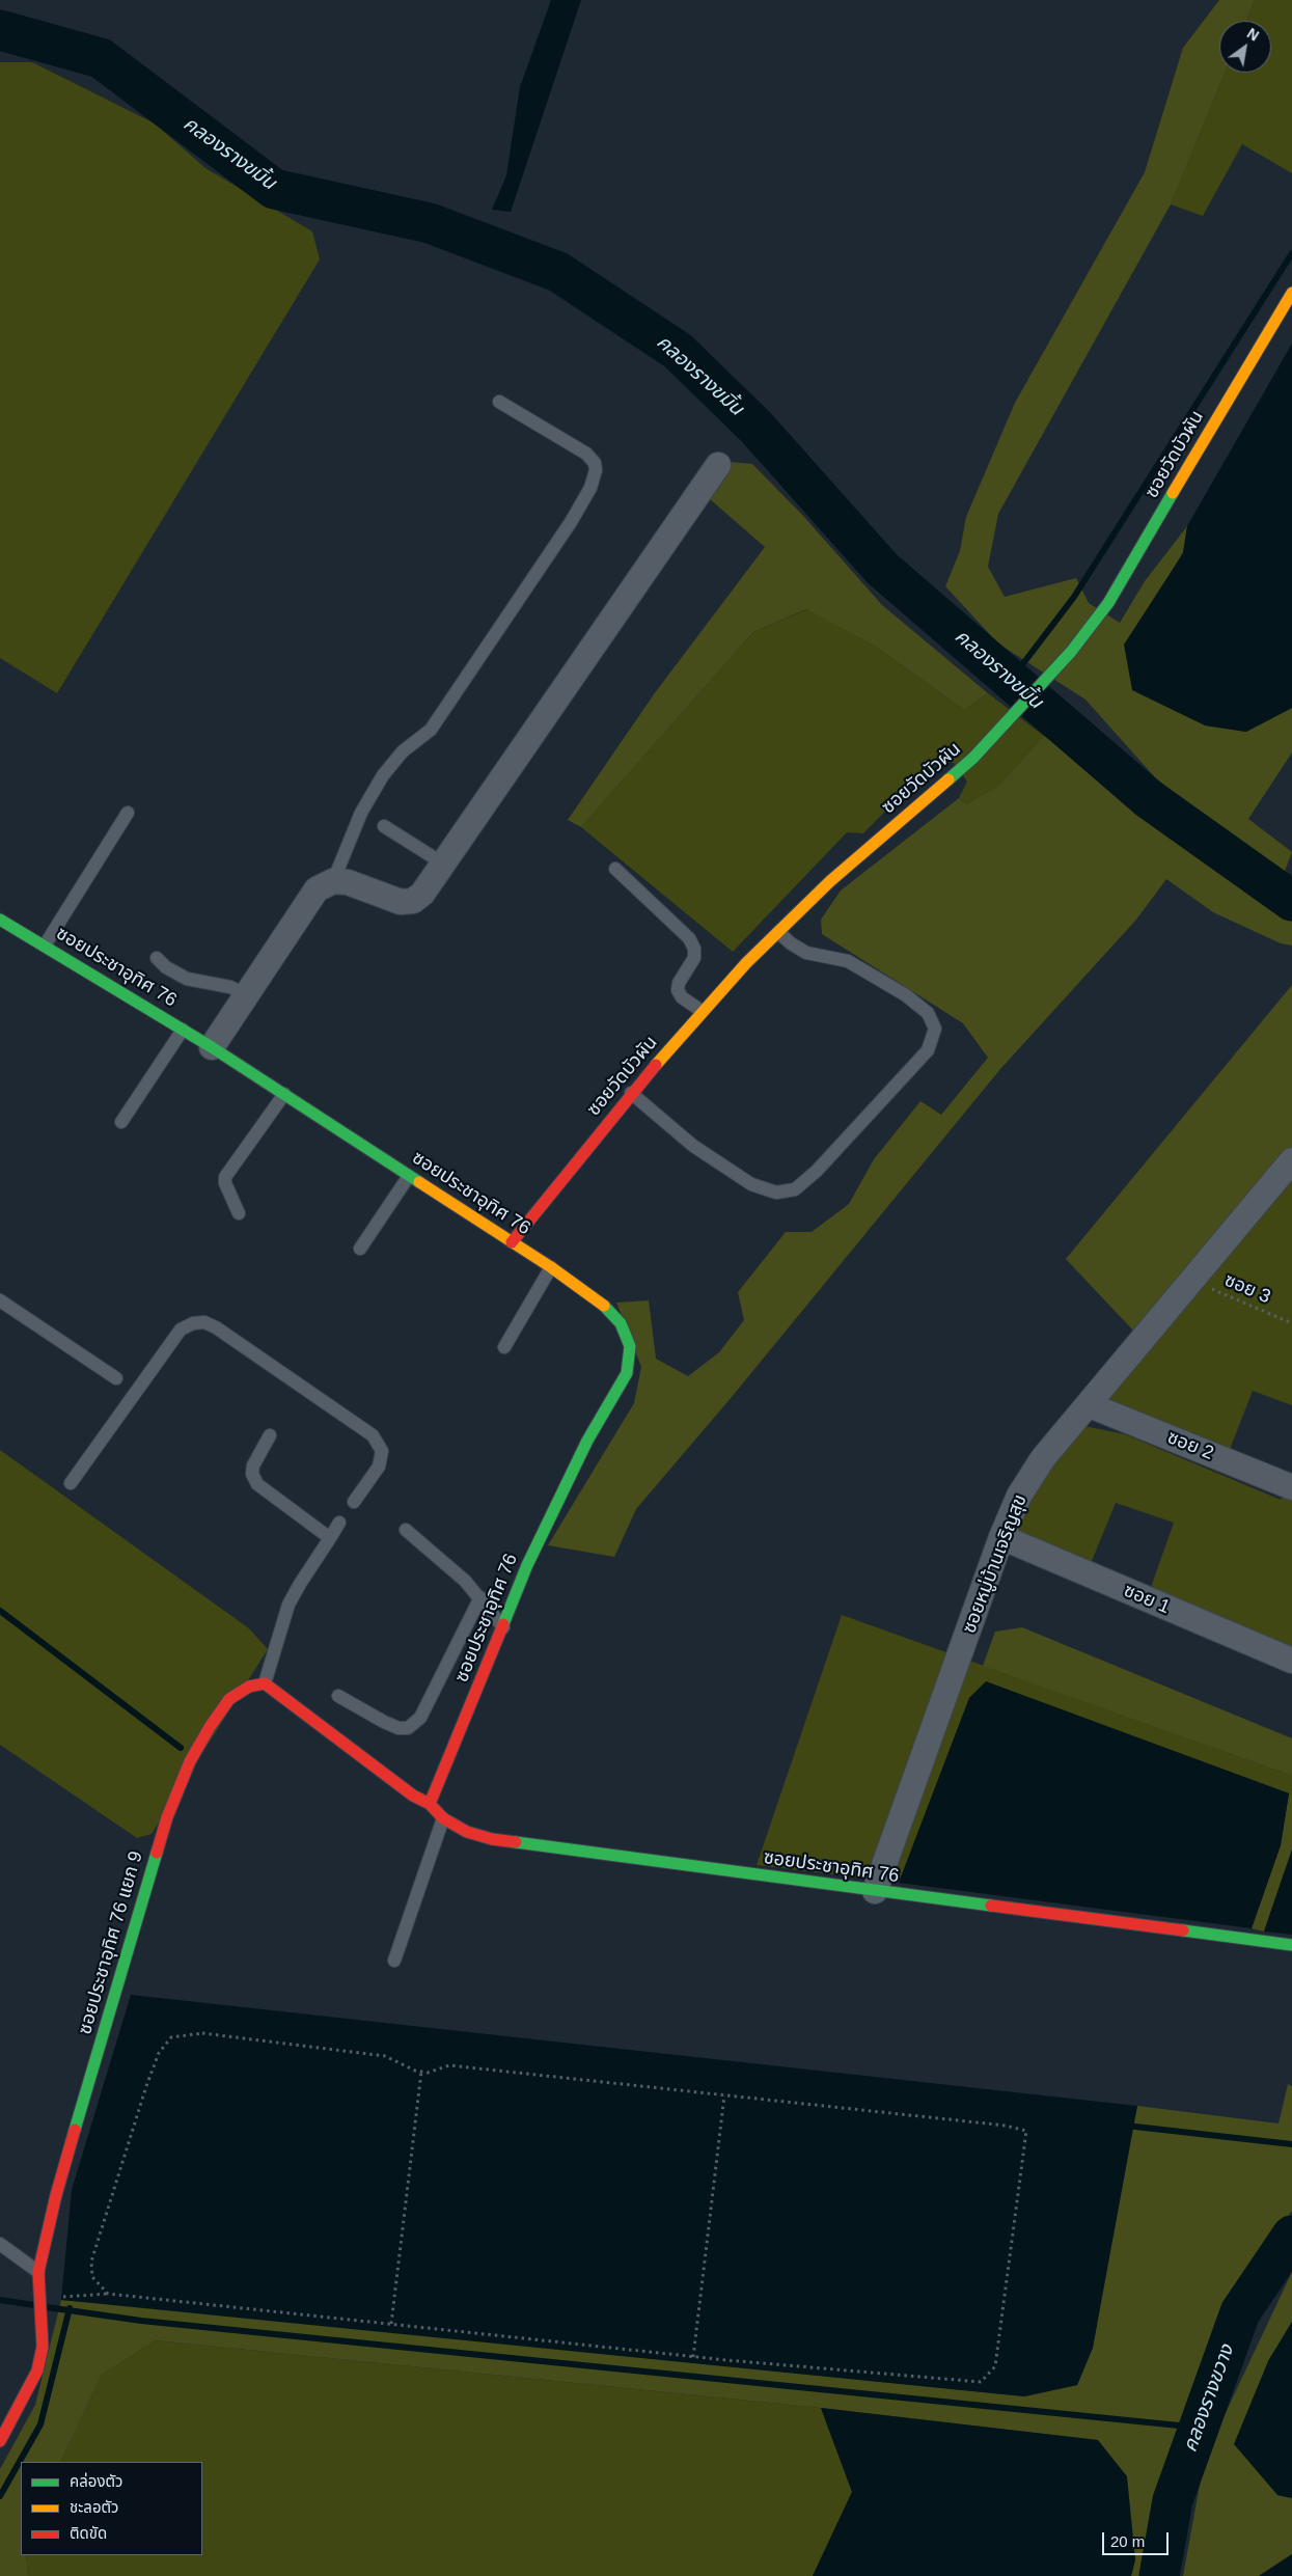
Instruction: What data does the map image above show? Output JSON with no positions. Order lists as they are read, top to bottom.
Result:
{
  "streets": {
    "street": [
      "ซอยวัดบัวผัน",
      "ซอยประชาอุทิศ 76",
      "ซอย 2",
      "ซอยหมู่บ้านเจริญสุข",
      "ซอย 1",
      "ซอยประชาอุทิศ 76 แยก 9"
    ],
    "path": ["ซอย 3"]
  },
  "crossings": [
    ["ซอยวัดบัวผัน", "ซอยประชาอุทิศ 76"],
    ["ซอยประชาอุทิศ 76", "ซอยหมู่บ้านเจริญสุข"],
    ["ซอย 3", "ซอยหมู่บ้านเจริญสุข"],
    ["ซอย 2", "ซอยหมู่บ้านเจริญสุข"],
    ["ซอยหมู่บ้านเจริญสุข", "ซอย 1"]
  ],
  "water": ["คลองรางขมิ้น", "คลองรางขวาง"],
  "legend": ["คล่องตัว", "ชะลอตัว", "ติดขัด"],
  "scale_bar": "20 m",
  "north": "top right"
}
